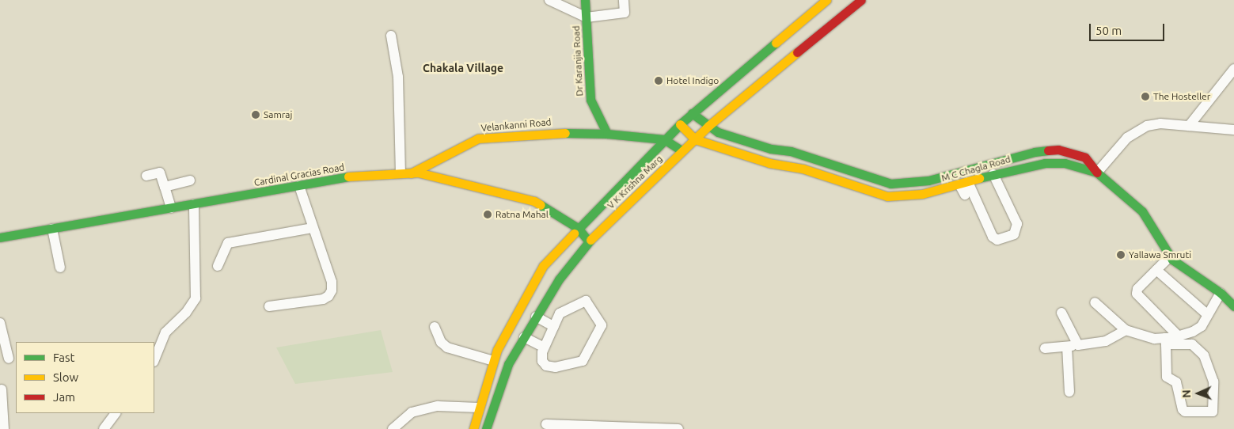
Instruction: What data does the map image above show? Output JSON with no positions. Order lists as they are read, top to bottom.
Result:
{
  "streets": {
    "street": [
      "Dr Karanjia Road",
      "Velankanni Road",
      "M C Chagla Road",
      "Cardinal Gracias Road",
      "V K Krishna Marg"
    ]
  },
  "crossings": [
    ["Dr Karanjia Road", "Velankanni Road"],
    ["Velankanni Road", "Cardinal Gracias Road"],
    ["M C Chagla Road", "V K Krishna Marg"],
    ["Cardinal Gracias Road", "V K Krishna Marg"]
  ],
  "districts": ["Chakala Village"],
  "places": [
    "Hotel Indigo",
    "The Hosteller",
    "Samraj",
    "Ratna Mahal",
    "Yallawa Smruti"
  ],
  "legend": ["Fast", "Slow", "Jam"],
  "scale_bar": "50 m",
  "north": "left"
}
